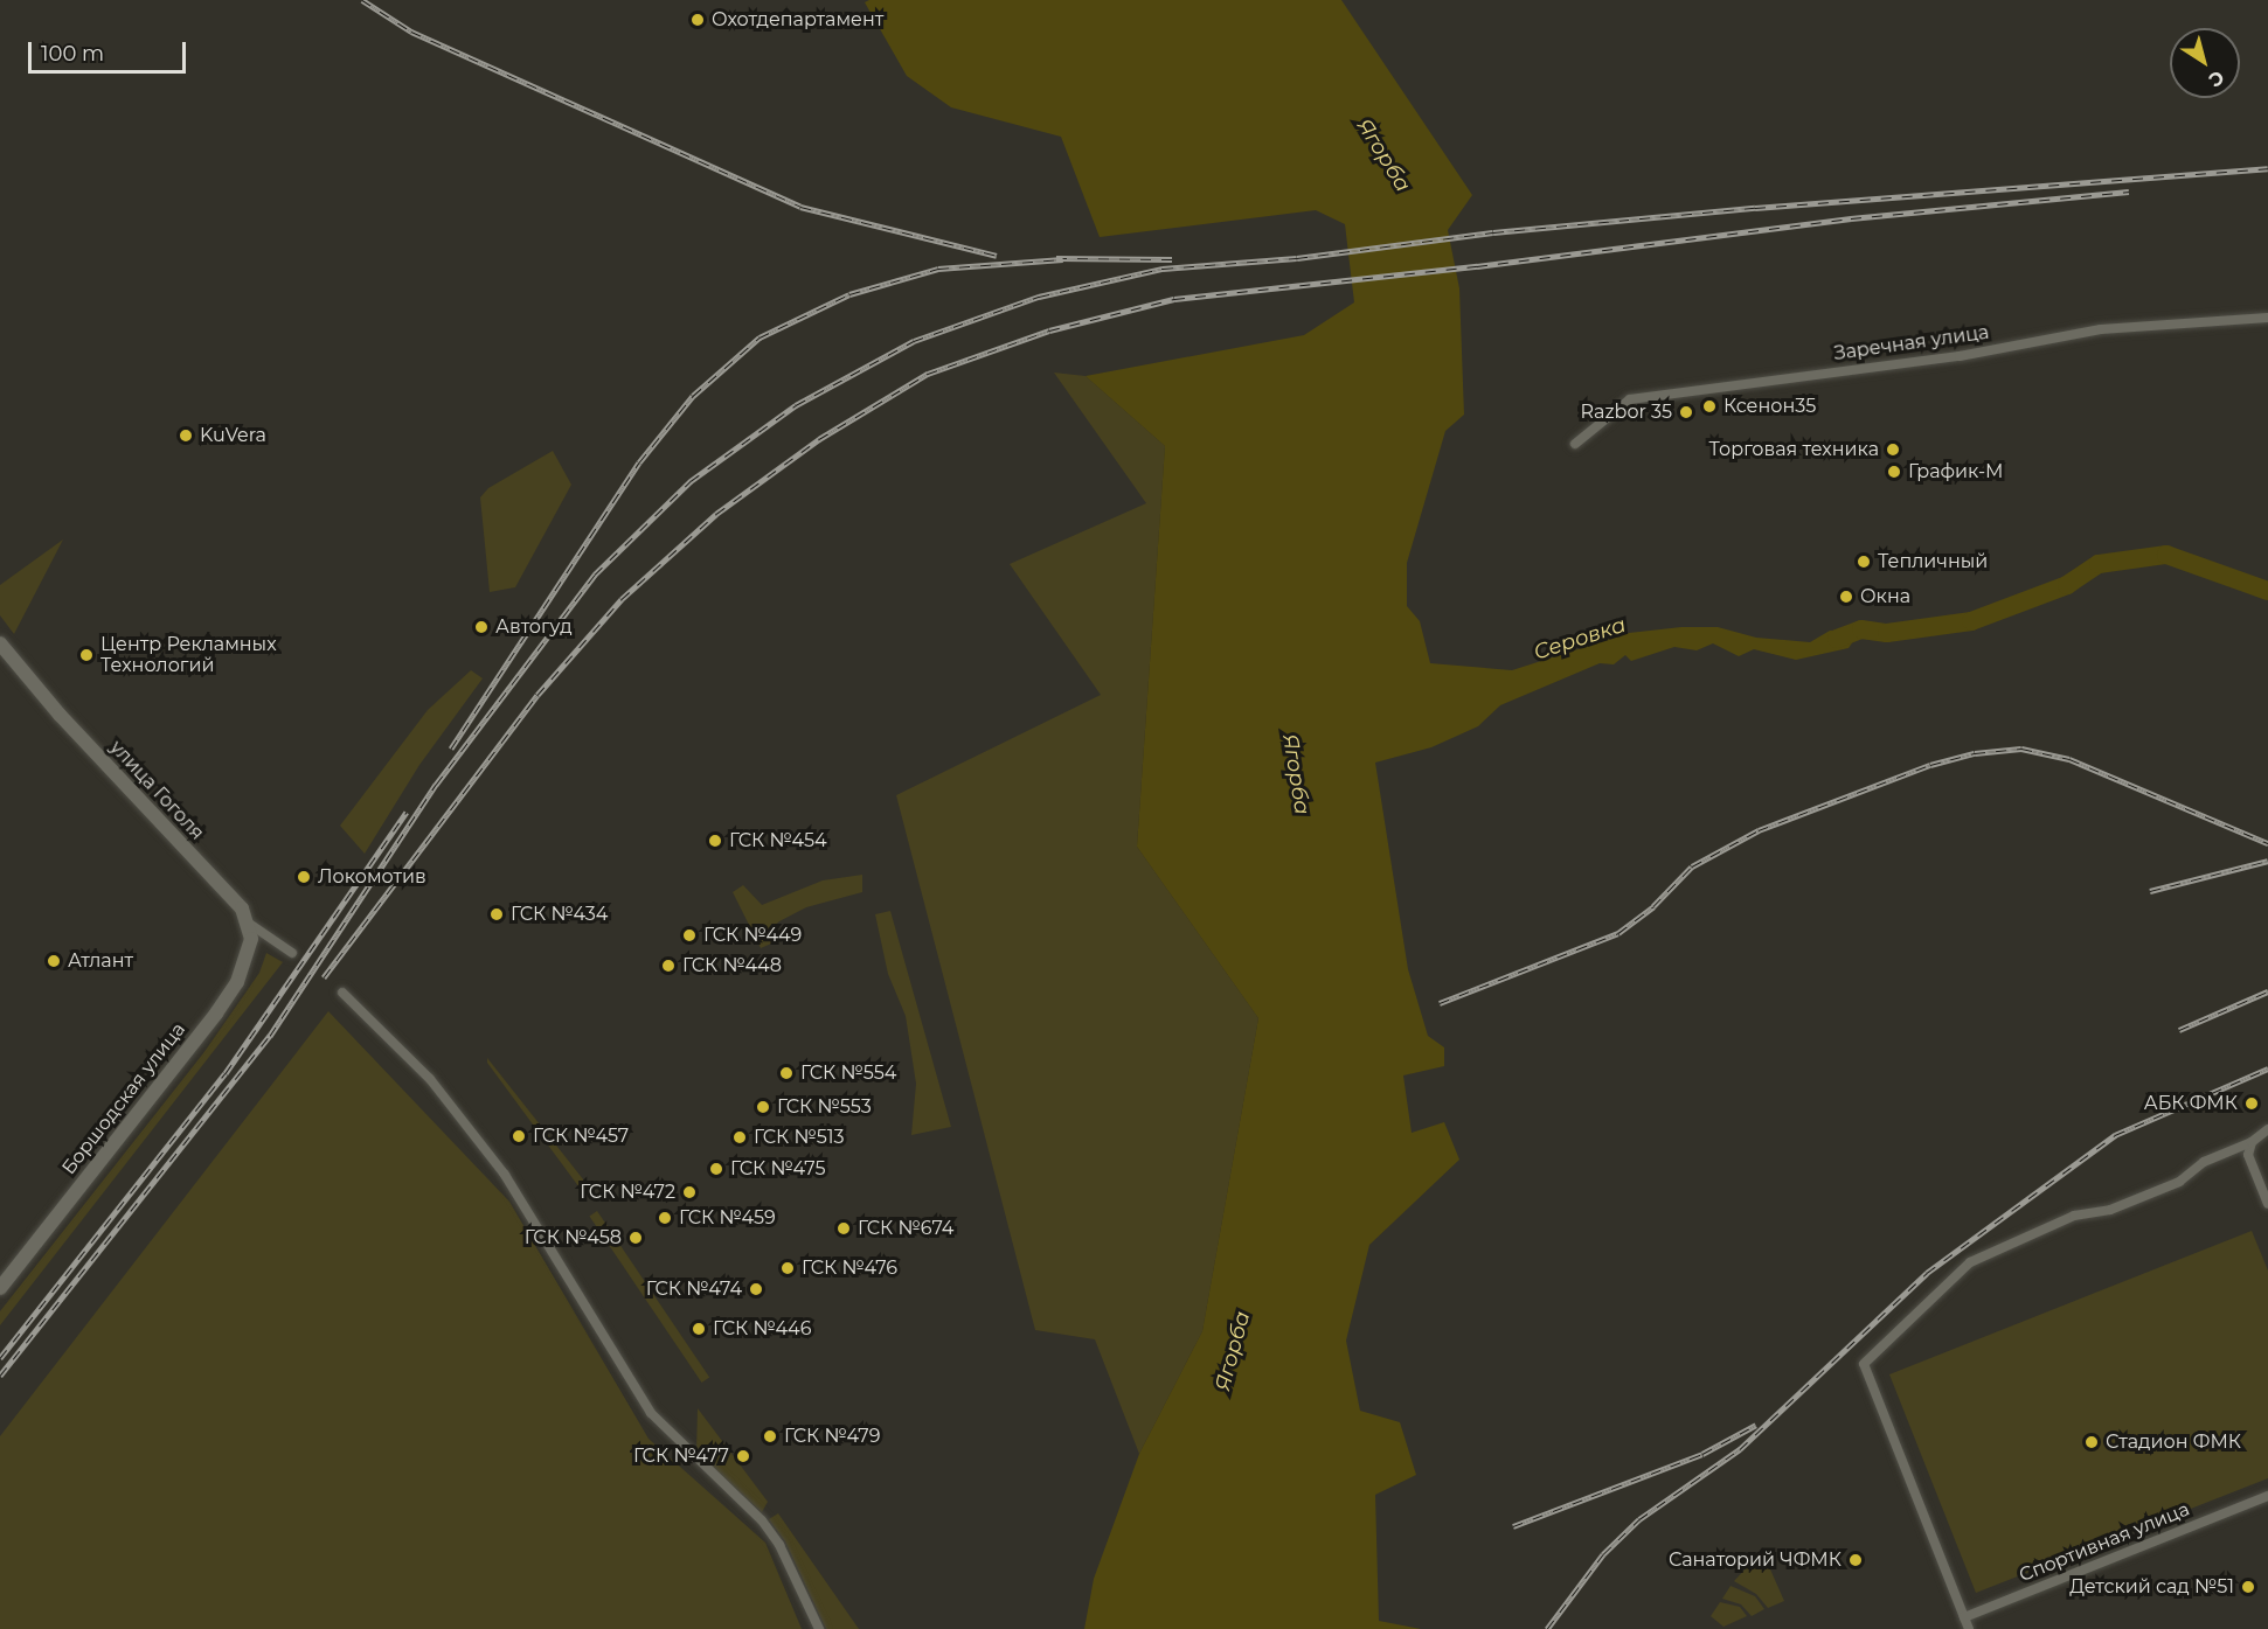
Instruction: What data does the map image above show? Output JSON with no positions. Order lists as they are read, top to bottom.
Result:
{
  "streets": {
    "street": [
      "Заречная улица",
      "улица Гоголя",
      "Боршодская улица",
      "Спортивная улица"
    ]
  },
  "crossings": [
    ["улица Гоголя", "Боршодская улица"]
  ],
  "water": ["Ягорба", "Серовка"],
  "places": [
    "Охотдепартамент",
    "Ксенон35",
    "Razbor 35",
    "KuVera",
    "Торговая техника",
    "График-М",
    "Тепличный",
    "Окна",
    "Автогуд",
    "Центр Рекламных Технологий",
    "ГСК №454",
    "Локомотив",
    "ГСК №434",
    "ГСК №449",
    "Атлант",
    "ГСК №448",
    "ГСК №554",
    "АБК ФМК",
    "ГСК №553",
    "ГСК №457",
    "ГСК №513",
    "ГСК №475",
    "ГСК №472",
    "ГСК №459",
    "ГСК №674",
    "ГСК №458",
    "ГСК №476",
    "ГСК №474",
    "ГСК №446",
    "ГСК №479",
    "Стадион ФМК",
    "ГСК №477",
    "Санаторий ЧФМК",
    "Детский сад №51"
  ],
  "scale_bar": "100 m",
  "north": "bottom right"
}
